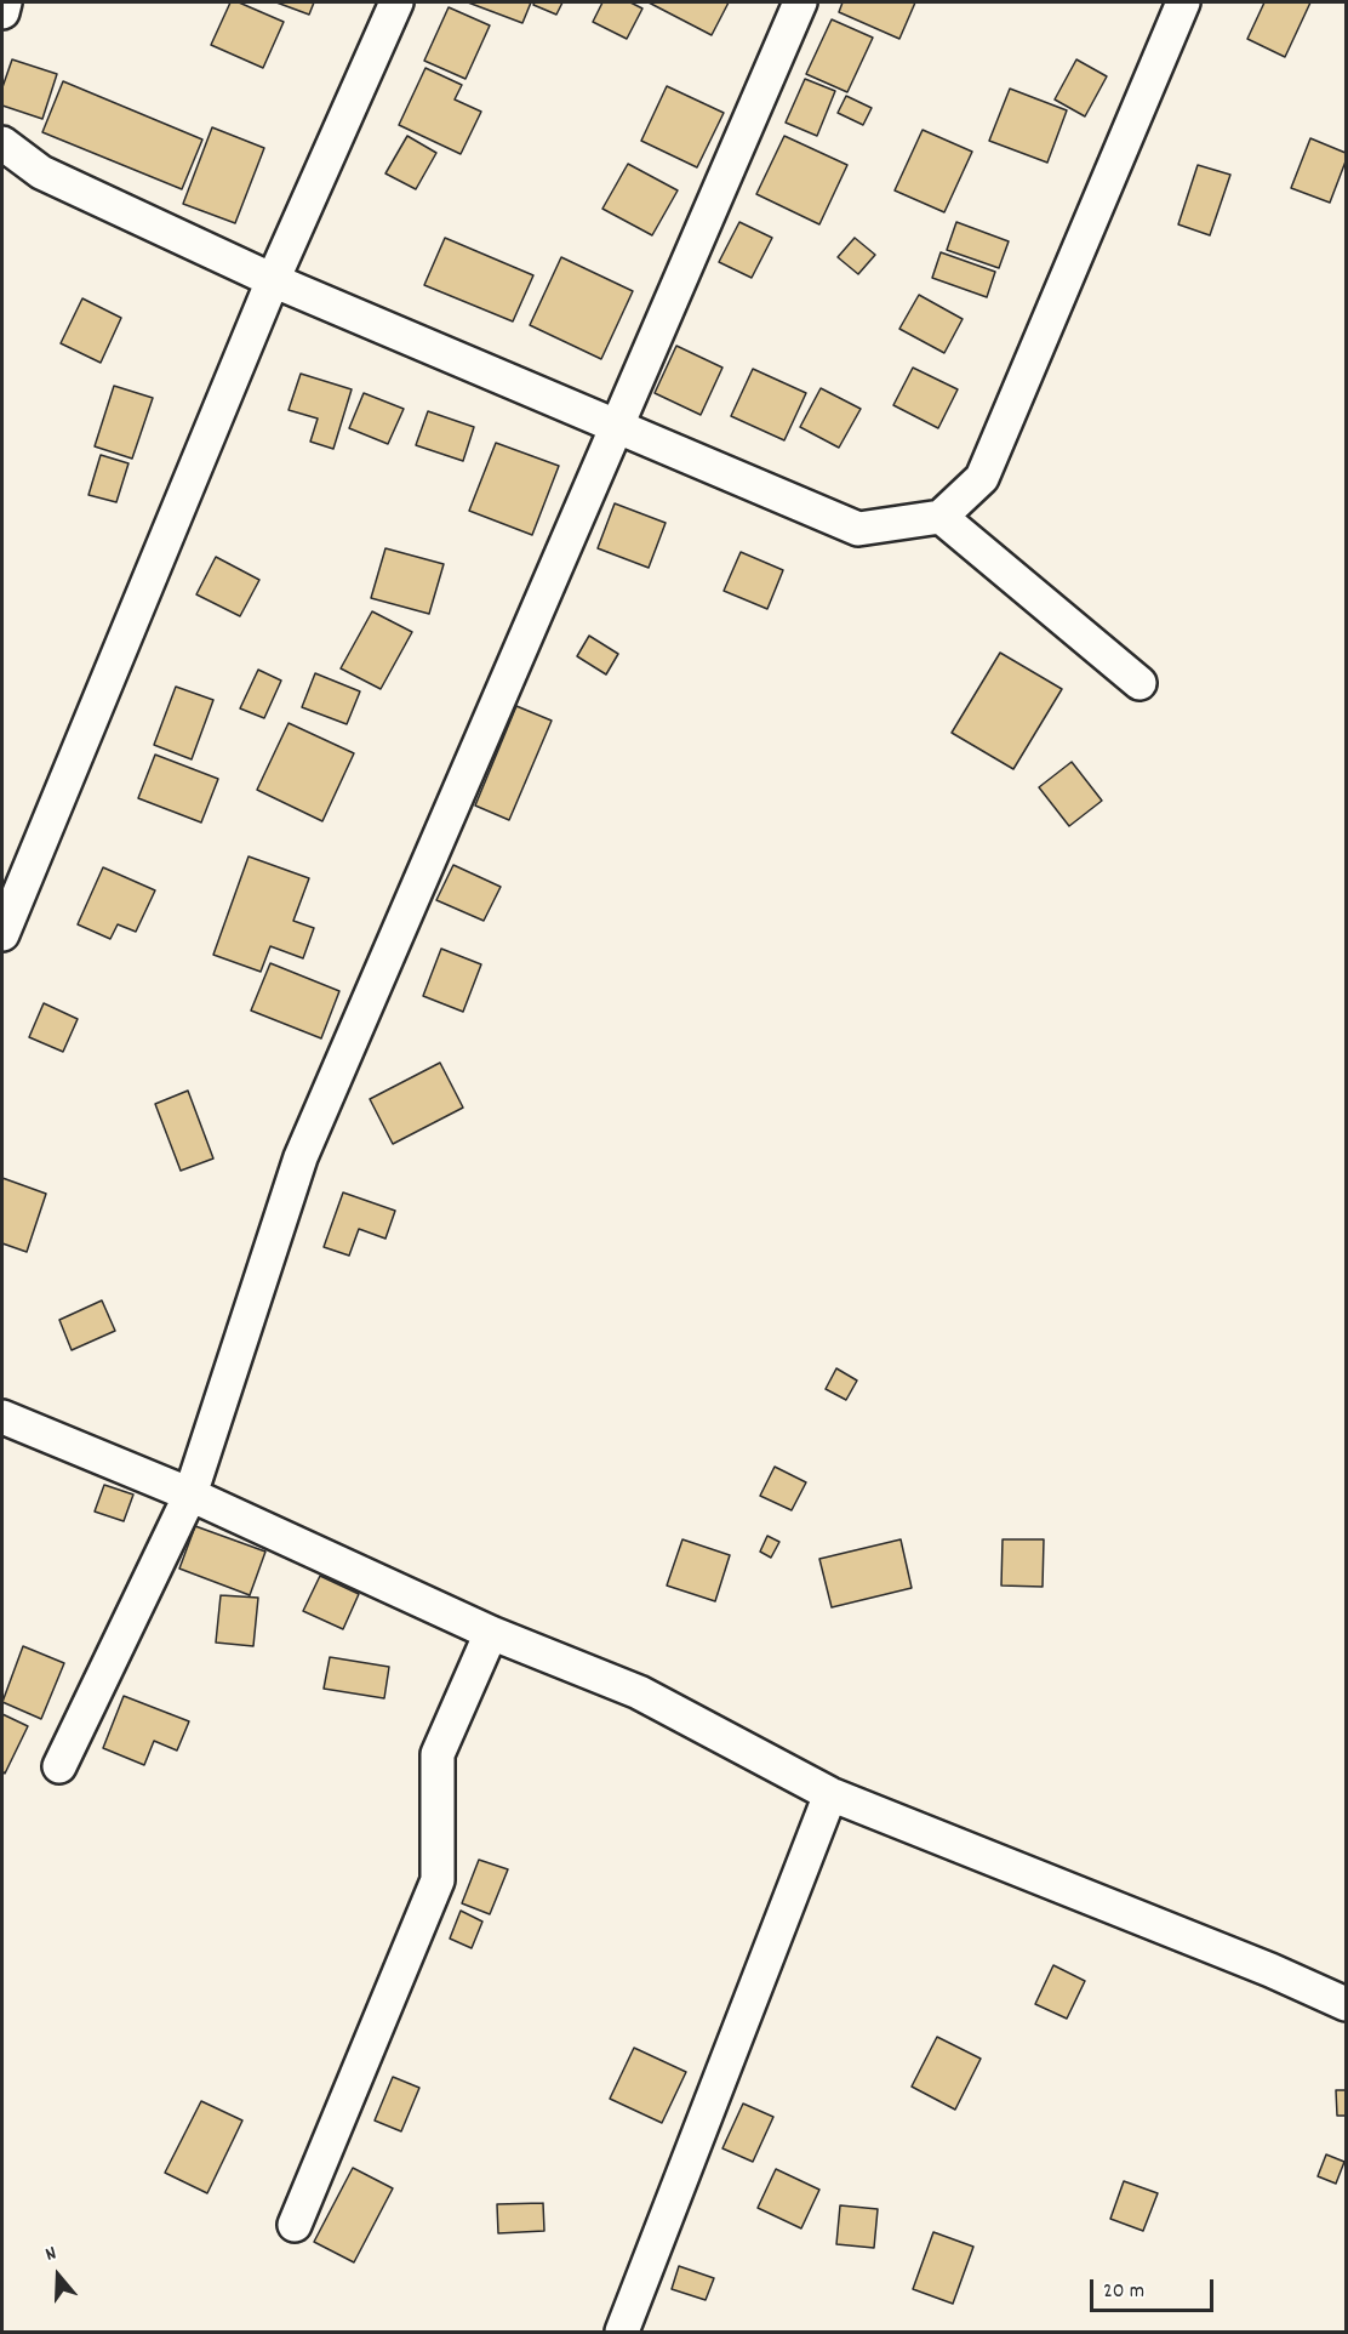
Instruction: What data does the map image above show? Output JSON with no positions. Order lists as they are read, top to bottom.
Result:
{
  "scale_bar": "20 m",
  "north": "top"
}
